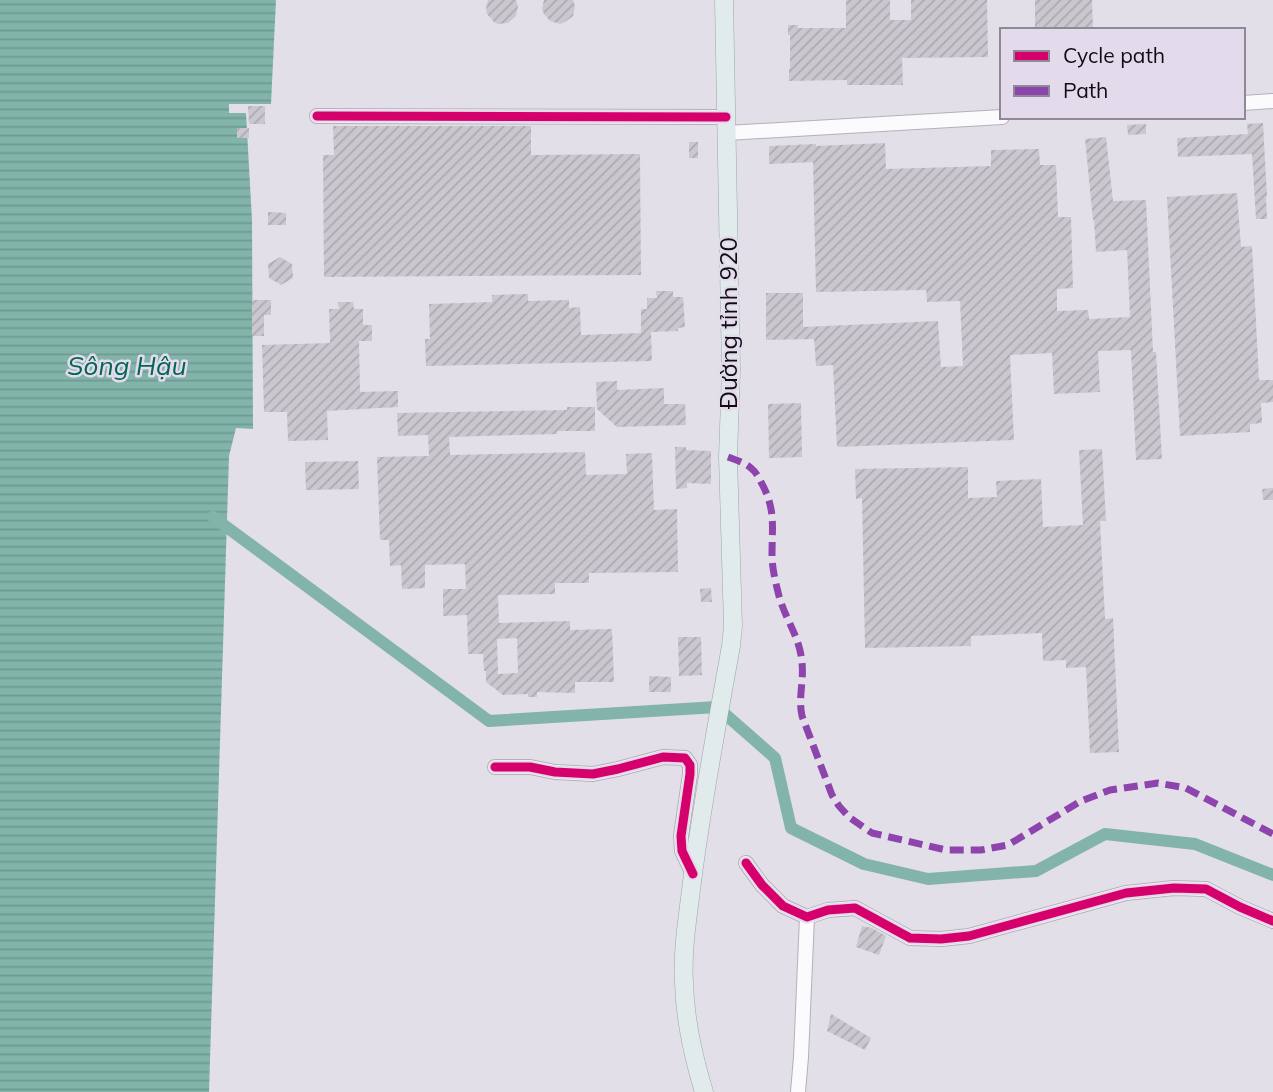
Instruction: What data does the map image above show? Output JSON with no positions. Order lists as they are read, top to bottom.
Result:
{
  "streets": {
    "main road": ["Đường tỉnh 920"]
  },
  "water": ["Sông Hậu"],
  "legend": ["Cycle path", "Path"]
}
